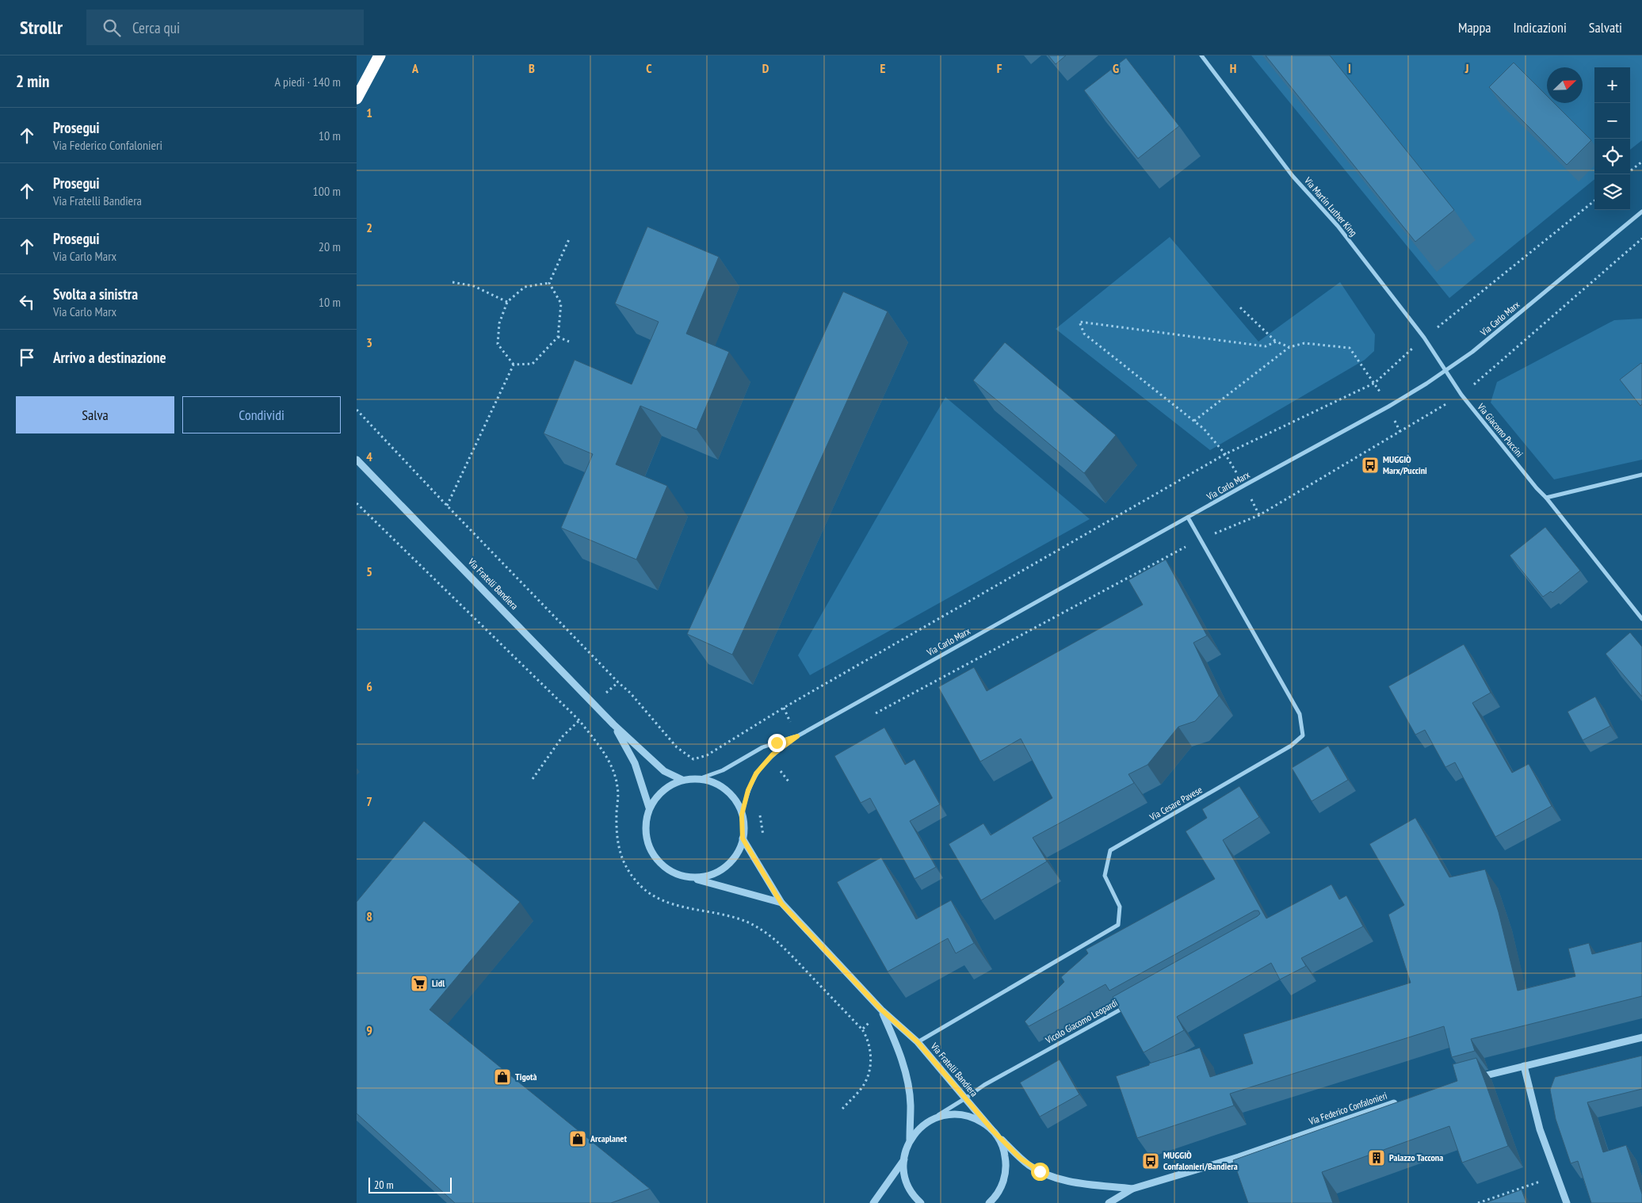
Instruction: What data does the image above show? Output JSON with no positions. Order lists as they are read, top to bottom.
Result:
{
  "streets": {
    "street": [
      "Via Martin Luther King",
      "Via Carlo Marx",
      "Via Giacomo Puccini",
      "Via Fratelli Bandiera",
      "Via Cesare Pavese",
      "Vicolo Giacomo Leopardi",
      "Via Federico Confalonieri"
    ]
  },
  "crossings": [
    ["Via Martin Luther King", "Via Carlo Marx"],
    ["Via Martin Luther King", "Via Giacomo Puccini"],
    ["Via Carlo Marx", "Via Giacomo Puccini"],
    ["Via Carlo Marx", "Via Fratelli Bandiera"],
    ["Via Carlo Marx", "Via Cesare Pavese"],
    ["Via Fratelli Bandiera", "Via Cesare Pavese"],
    ["Via Fratelli Bandiera", "Vicolo Giacomo Leopardi"],
    ["Via Fratelli Bandiera", "Via Federico Confalonieri"]
  ],
  "places": {
    "bus stop": ["MUGGIÒ Marx/Puccini", "MUGGIÒ Confalonieri/Bandiera"],
    "supermarket": ["Lidl"],
    "shop": ["Tigotà", "Arcaplanet"],
    "building": ["Palazzo Taccona"]
  },
  "scale_bar": "20 m",
  "north": "top right",
  "page": {
    "header": "Strollr",
    "search": "Cerca qui",
    "nav": ["Mappa", "Indicazioni", "Salvati"],
    "heading": ["2 min", "A piedi · 140 m"],
    "map_buttons": ["+", "−"],
    "list": [
      ["Prosegui", "Via Federico Confalonieri", "10 m"],
      ["Prosegui", "Via Fratelli Bandiera", "100 m"],
      ["Prosegui", "Via Carlo Marx", "20 m"],
      ["Svolta a sinistra", "Via Carlo Marx", "10 m"],
      "Arrivo a destinazione"
    ],
    "buttons": ["Salva", "Condividi"],
    "scale": "20 m"
  },
  "grid": {
    "columns": [
      "A",
      "B",
      "C",
      "D",
      "E",
      "F",
      "G",
      "H",
      "I",
      "J"
    ],
    "rows": [
      "1",
      "2",
      "3",
      "4",
      "5",
      "6",
      "7",
      "8",
      "9"
    ]
  }
}
